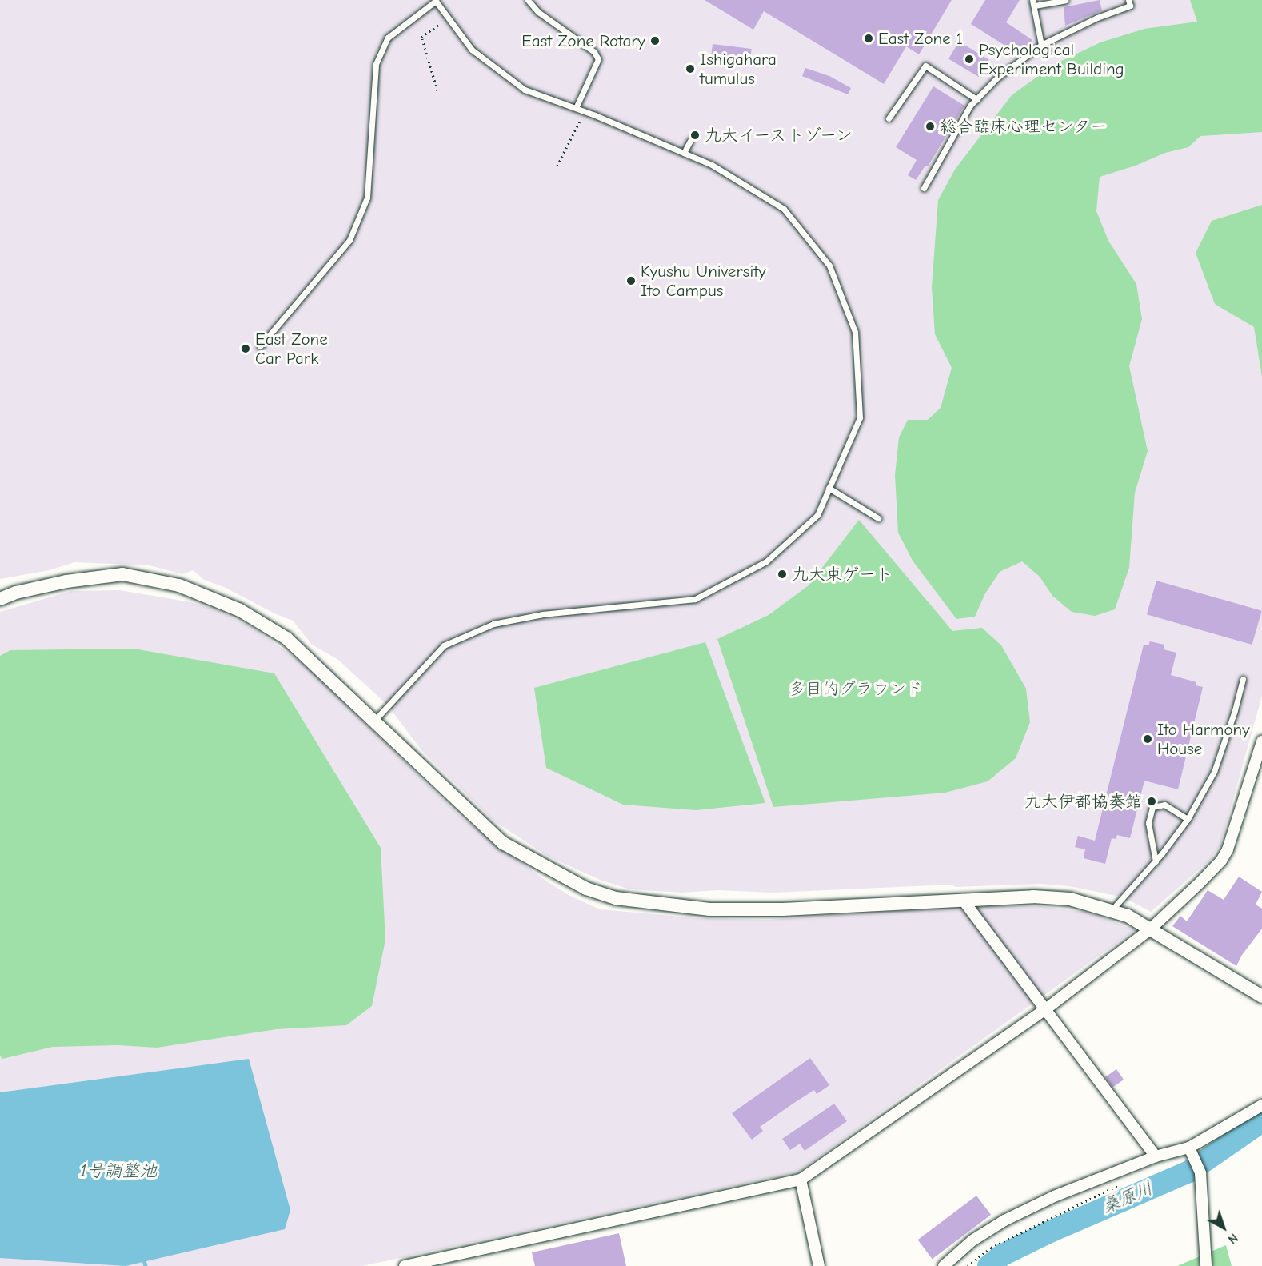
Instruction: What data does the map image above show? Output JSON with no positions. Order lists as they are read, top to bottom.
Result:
{
  "water": ["1号調整池", "桑原川"],
  "parks": ["多目的グラウンド"],
  "places": [
    "East Zone 1",
    "East Zone Rotary",
    "Psychological Experiment Building",
    "Ishigahara tumulus",
    "総合臨床心理センター",
    "九大イーストゾーン",
    "Kyushu University Ito Campus",
    "East Zone Car Park",
    "九大東ゲート",
    "Ito Harmony House",
    "九大伊都協奏館"
  ],
  "north": "bottom right"
}
